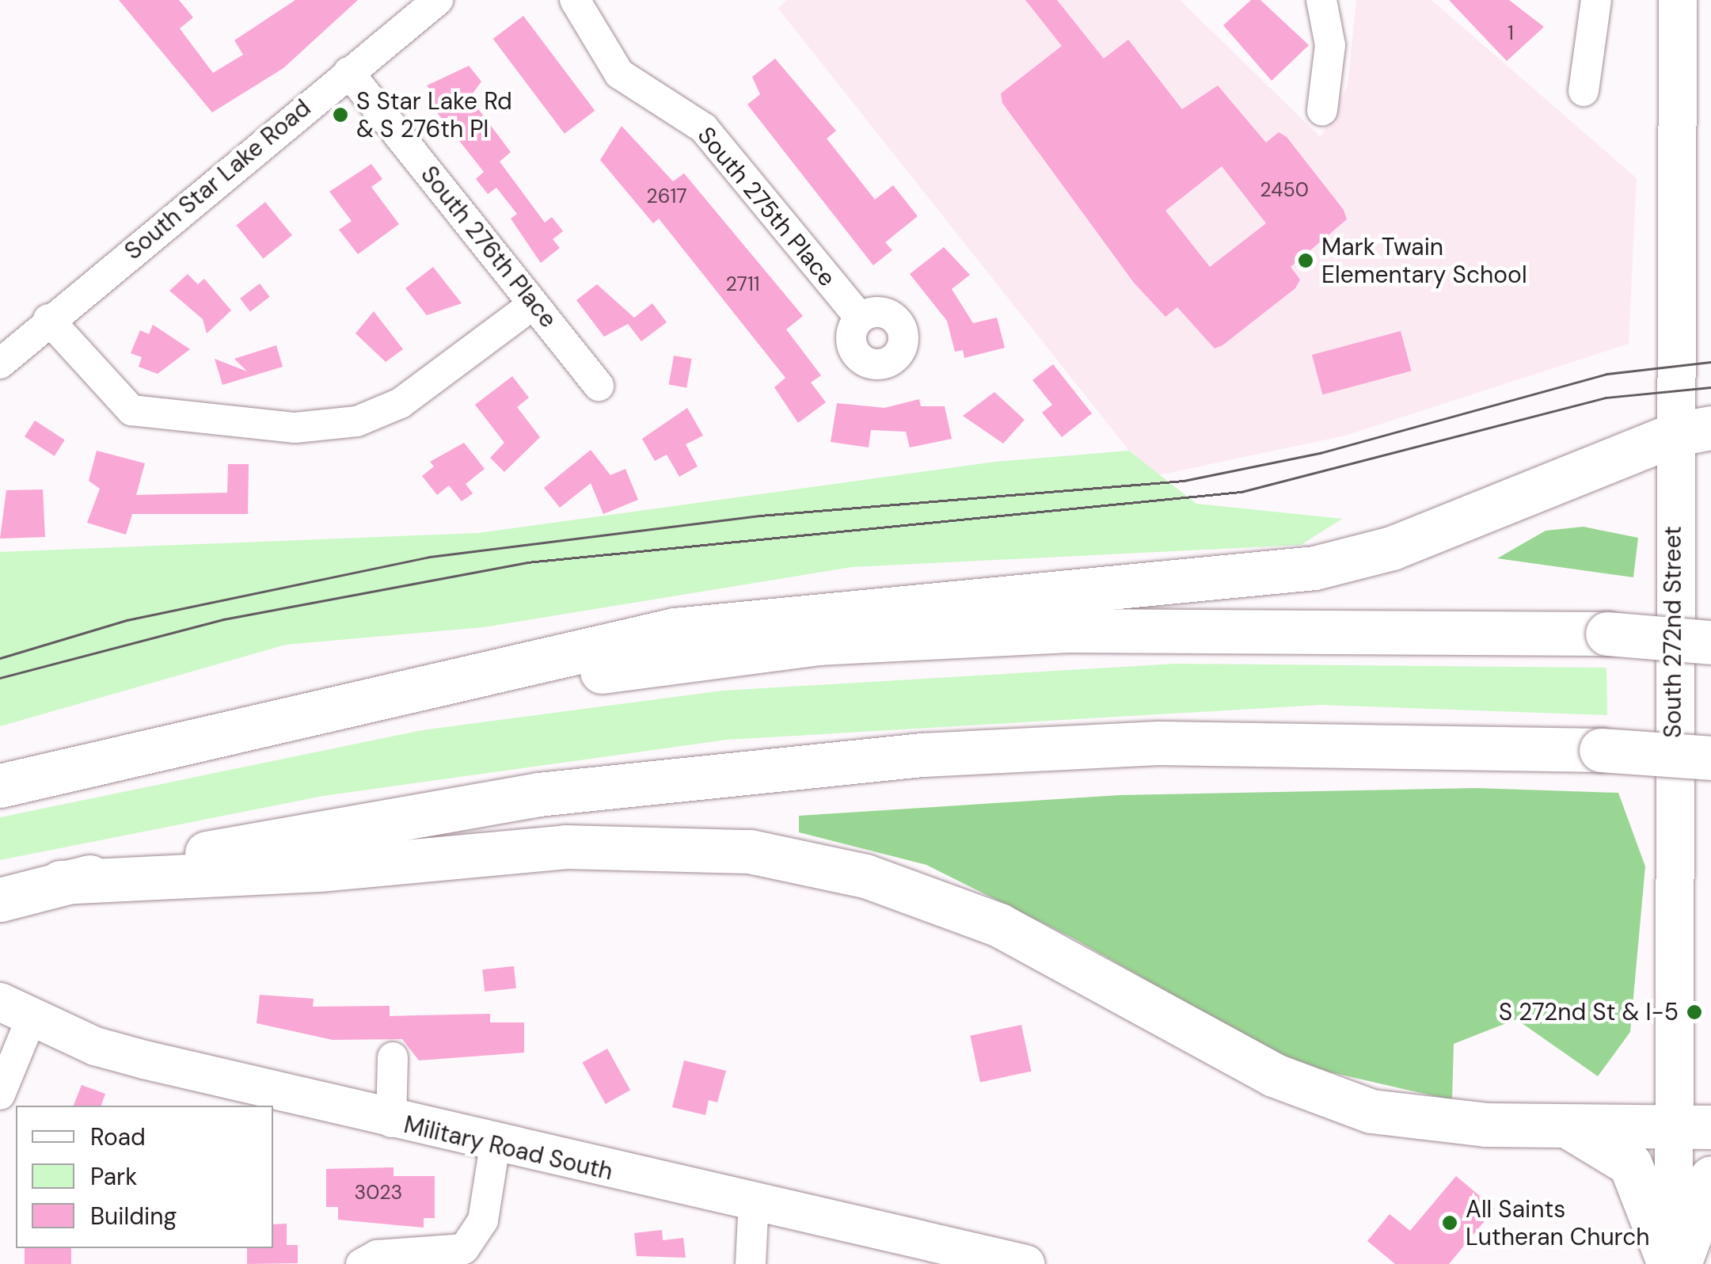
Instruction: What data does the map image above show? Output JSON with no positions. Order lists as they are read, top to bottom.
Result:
{
  "streets": {
    "main road": ["South 272nd Street", "Military Road South"],
    "street": ["South Star Lake Road", "South 275th Place", "South 276th Place"]
  },
  "crossings": [
    ["South Star Lake Road", "South 276th Place"]
  ],
  "places": [
    "S Star Lake Rd & S 276th Pl",
    "Mark Twain Elementary School",
    "S 272nd St & I-5",
    "All Saints Lutheran Church"
  ],
  "house_numbers": [
    "1",
    "2450",
    "2617",
    "2711",
    "3023"
  ],
  "legend": ["Road", "Park", "Building"]
}
